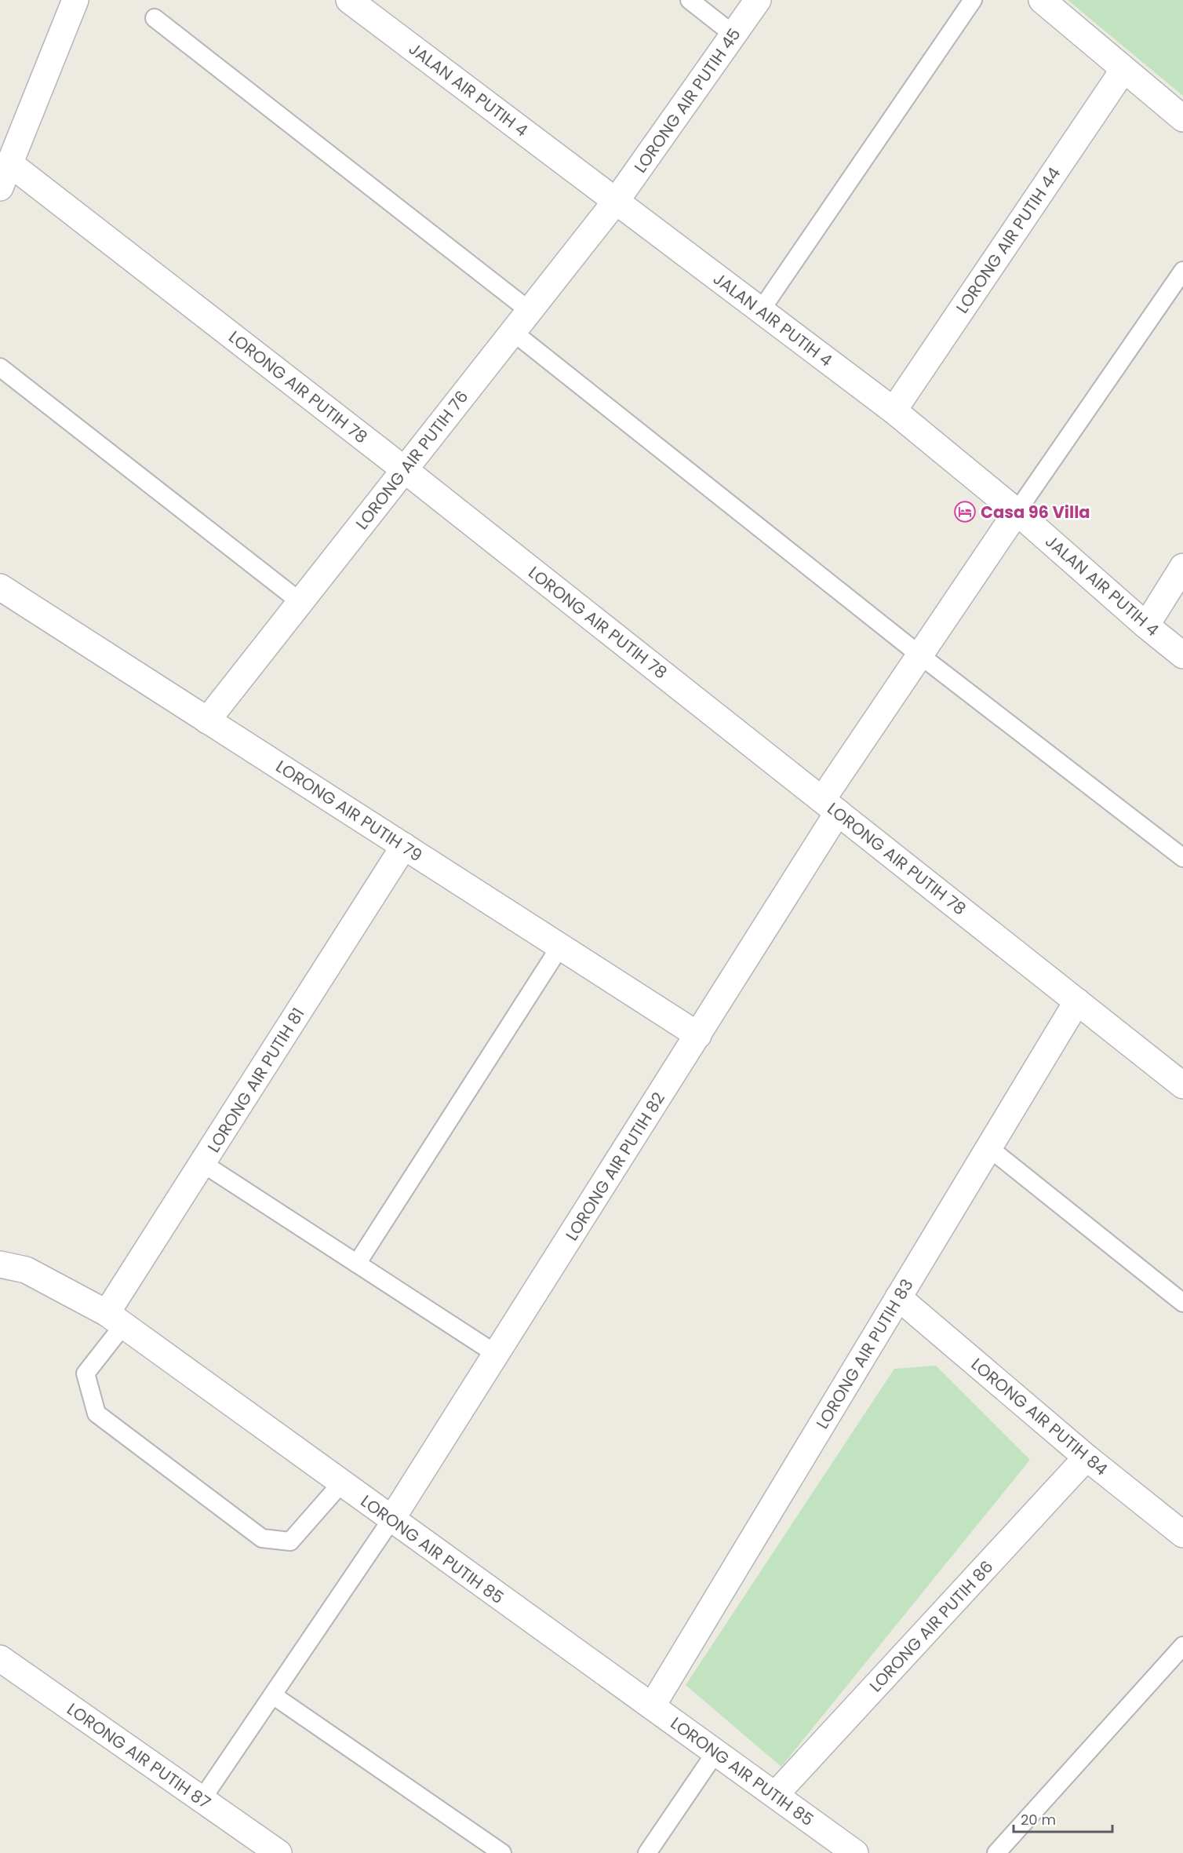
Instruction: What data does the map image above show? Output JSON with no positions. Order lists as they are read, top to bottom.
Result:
{
  "streets": {
    "street": [
      "JALAN AIR PUTIH 4",
      "LORONG AIR PUTIH 45",
      "LORONG AIR PUTIH 44",
      "LORONG AIR PUTIH 78",
      "LORONG AIR PUTIH 76",
      "LORONG AIR PUTIH 79",
      "LORONG AIR PUTIH 81",
      "LORONG AIR PUTIH 82",
      "LORONG AIR PUTIH 83",
      "LORONG AIR PUTIH 84",
      "LORONG AIR PUTIH 85",
      "LORONG AIR PUTIH 86",
      "LORONG AIR PUTIH 87"
    ]
  },
  "crossings": [
    ["JALAN AIR PUTIH 4", "LORONG AIR PUTIH 45"],
    ["JALAN AIR PUTIH 4", "LORONG AIR PUTIH 44"],
    ["JALAN AIR PUTIH 4", "LORONG AIR PUTIH 76"],
    ["JALAN AIR PUTIH 4", "LORONG AIR PUTIH 82"],
    ["LORONG AIR PUTIH 45", "LORONG AIR PUTIH 76"],
    ["LORONG AIR PUTIH 78", "LORONG AIR PUTIH 76"],
    ["LORONG AIR PUTIH 78", "LORONG AIR PUTIH 82"],
    ["LORONG AIR PUTIH 78", "LORONG AIR PUTIH 83"],
    ["LORONG AIR PUTIH 76", "LORONG AIR PUTIH 79"],
    ["LORONG AIR PUTIH 79", "LORONG AIR PUTIH 81"],
    ["LORONG AIR PUTIH 79", "LORONG AIR PUTIH 82"],
    ["LORONG AIR PUTIH 81", "LORONG AIR PUTIH 85"],
    ["LORONG AIR PUTIH 82", "LORONG AIR PUTIH 85"],
    ["LORONG AIR PUTIH 83", "LORONG AIR PUTIH 84"],
    ["LORONG AIR PUTIH 83", "LORONG AIR PUTIH 85"],
    ["LORONG AIR PUTIH 84", "LORONG AIR PUTIH 86"],
    ["LORONG AIR PUTIH 85", "LORONG AIR PUTIH 86"]
  ],
  "places": {
    "hotel": ["Casa 96 Villa"]
  },
  "scale_bar": "20 m"
}
